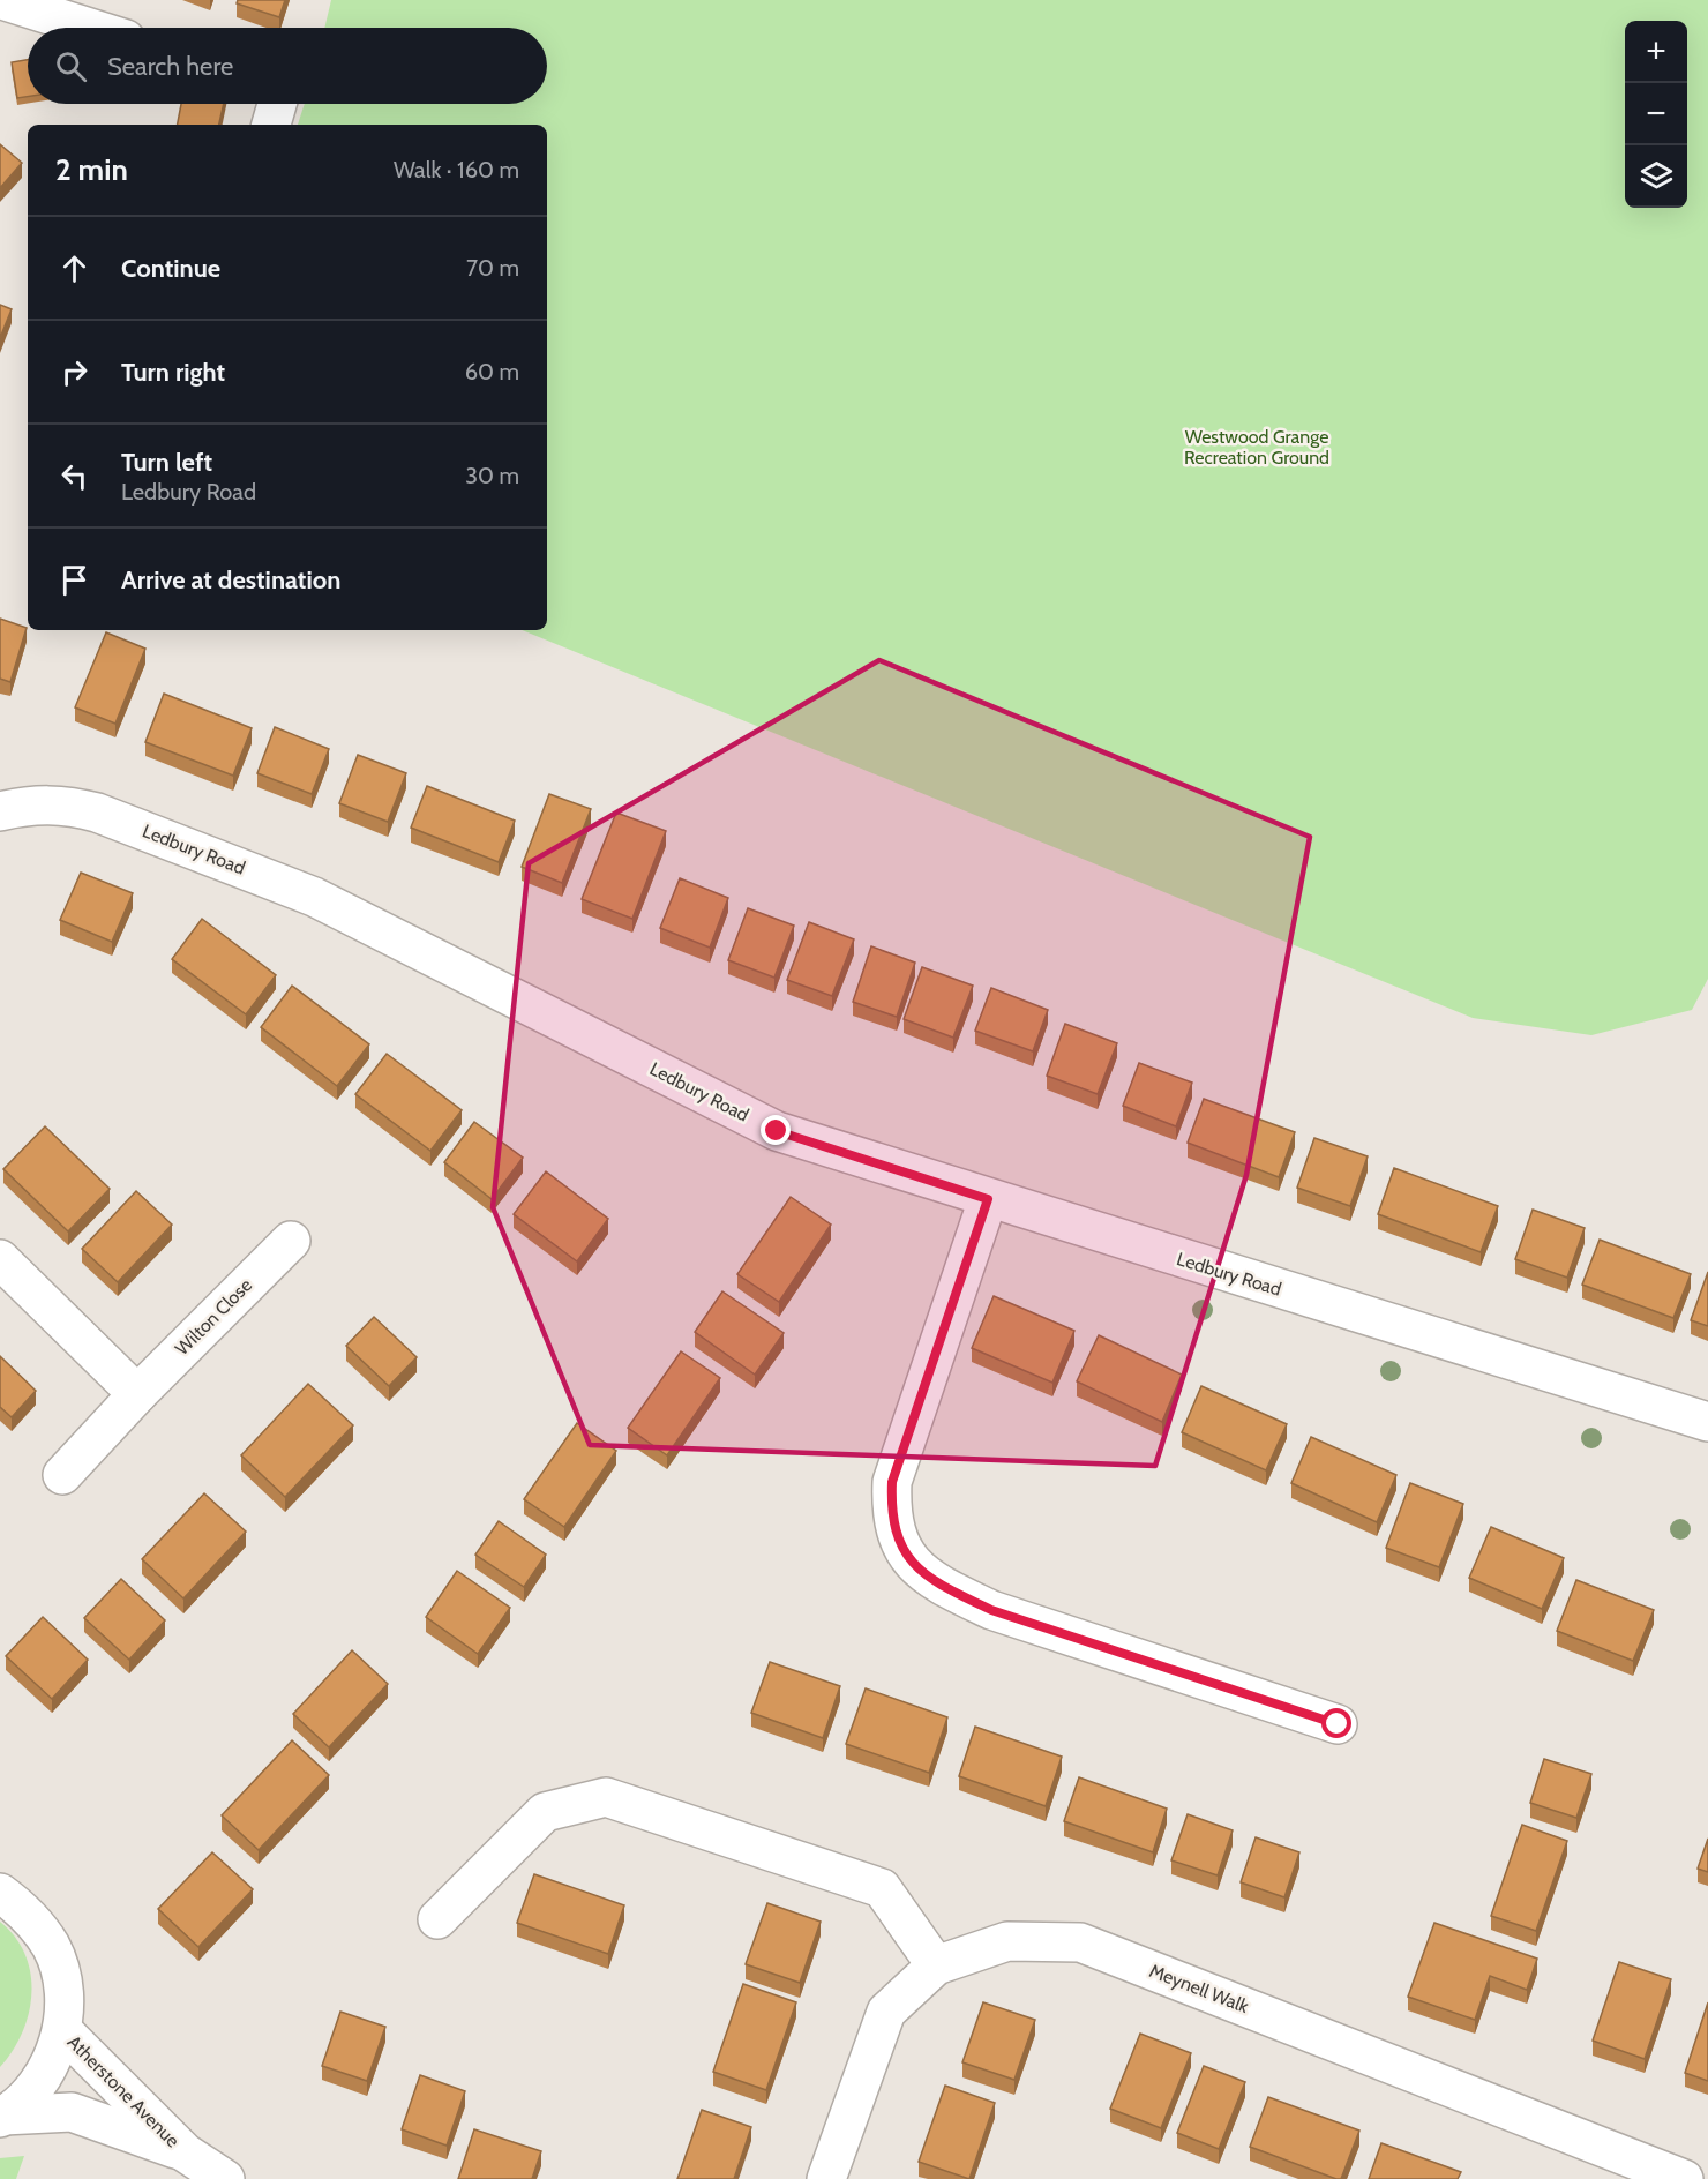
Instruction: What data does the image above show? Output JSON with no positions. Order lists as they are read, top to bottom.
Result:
{
  "streets": {
    "street": [
      "Ledbury Road",
      "Wilton Close",
      "Meynell Walk",
      "Atherstone Avenue"
    ]
  },
  "parks": ["Westwood Grange Recreation Ground"],
  "page": {
    "map_buttons": ["+", "−"],
    "search": "Search here",
    "heading": ["2 min", "Walk · 160 m"],
    "list": [
      ["Continue", "70 m"],
      ["Turn right", "60 m"],
      ["Turn left", "Ledbury Road", "30 m"],
      "Arrive at destination"
    ]
  }
}
